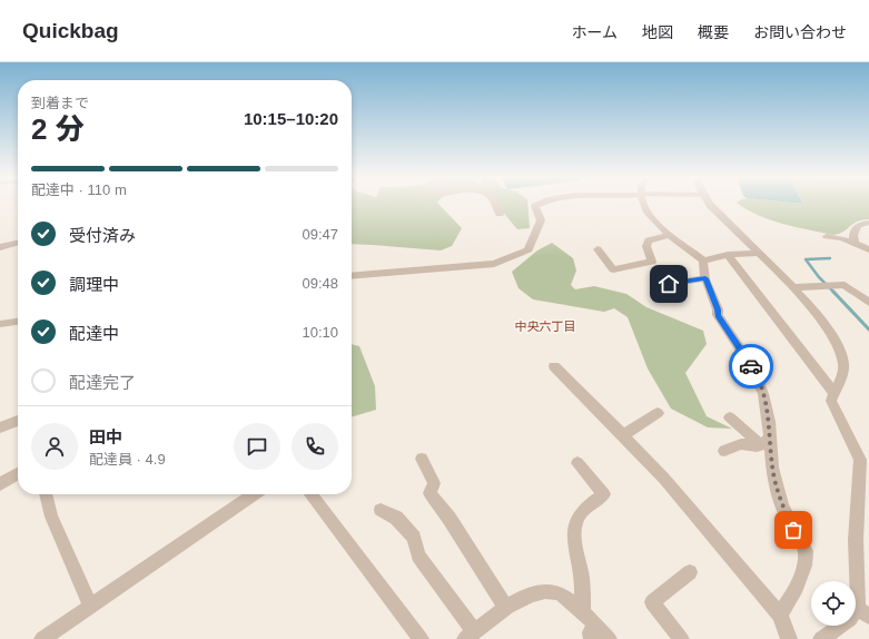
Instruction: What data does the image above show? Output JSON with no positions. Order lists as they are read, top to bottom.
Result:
{
  "districts": ["中央六丁目"],
  "page": {
    "header": "Quickbag",
    "nav": [
      "ホーム",
      "地図",
      "概要",
      "お問い合わせ"
    ],
    "heading": ["2 分", "到着まで", "10:15–10:20"],
    "panel": ["田中", "配達員 · 4.9"],
    "bar": "配達中 · 110 m",
    "list": [
      ["受付済み", "09:47"],
      ["調理中", "09:48"],
      ["配達中", "10:10"],
      "配達完了"
    ]
  }
}
